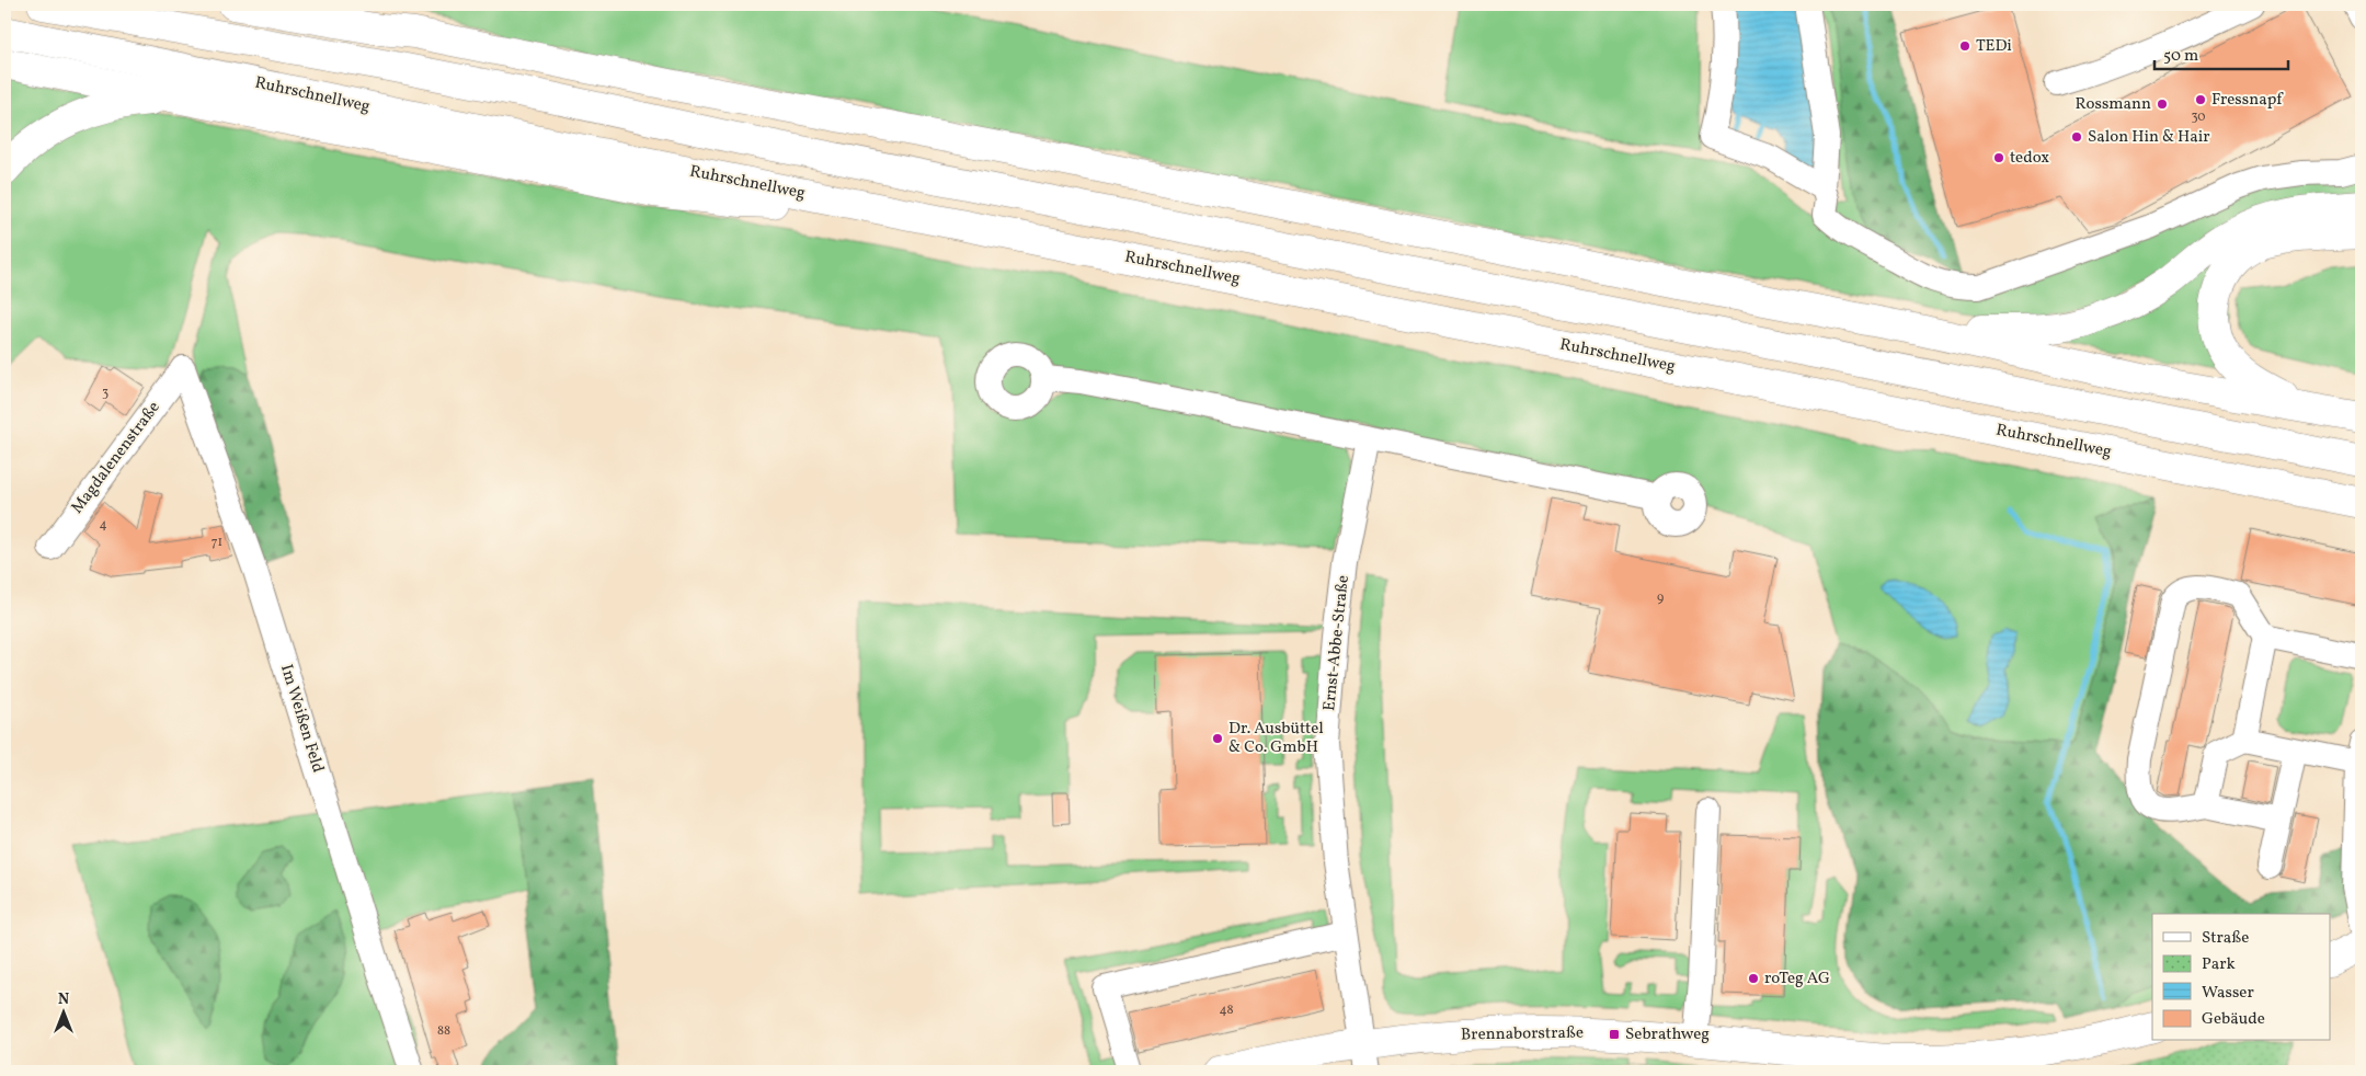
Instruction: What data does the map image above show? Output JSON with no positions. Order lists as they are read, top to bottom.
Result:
{
  "streets": {
    "main road": ["Ruhrschnellweg", "Brennaborstraße"],
    "street": ["Magdalenenstraße", "Ernst-Abbe-Straße", "Im Weißen Feld"]
  },
  "crossings": [
    ["Magdalenenstraße", "Im Weißen Feld"],
    ["Ernst-Abbe-Straße", "Brennaborstraße"]
  ],
  "places": {
    "other": [
      "TEDi",
      "Fressnapf",
      "Rossmann",
      "Salon Hin & Hair",
      "tedox",
      "Dr. Ausbüttel & Co. GmbH",
      "roTeg AG"
    ],
    "transit": ["Sebrathweg"]
  },
  "house_numbers": [
    "30",
    "3",
    "4",
    "71",
    "9",
    "48",
    "88"
  ],
  "legend": [
    "Straße",
    "Park",
    "Wasser",
    "Gebäude"
  ],
  "scale_bar": "50 m",
  "north": "top"
}
